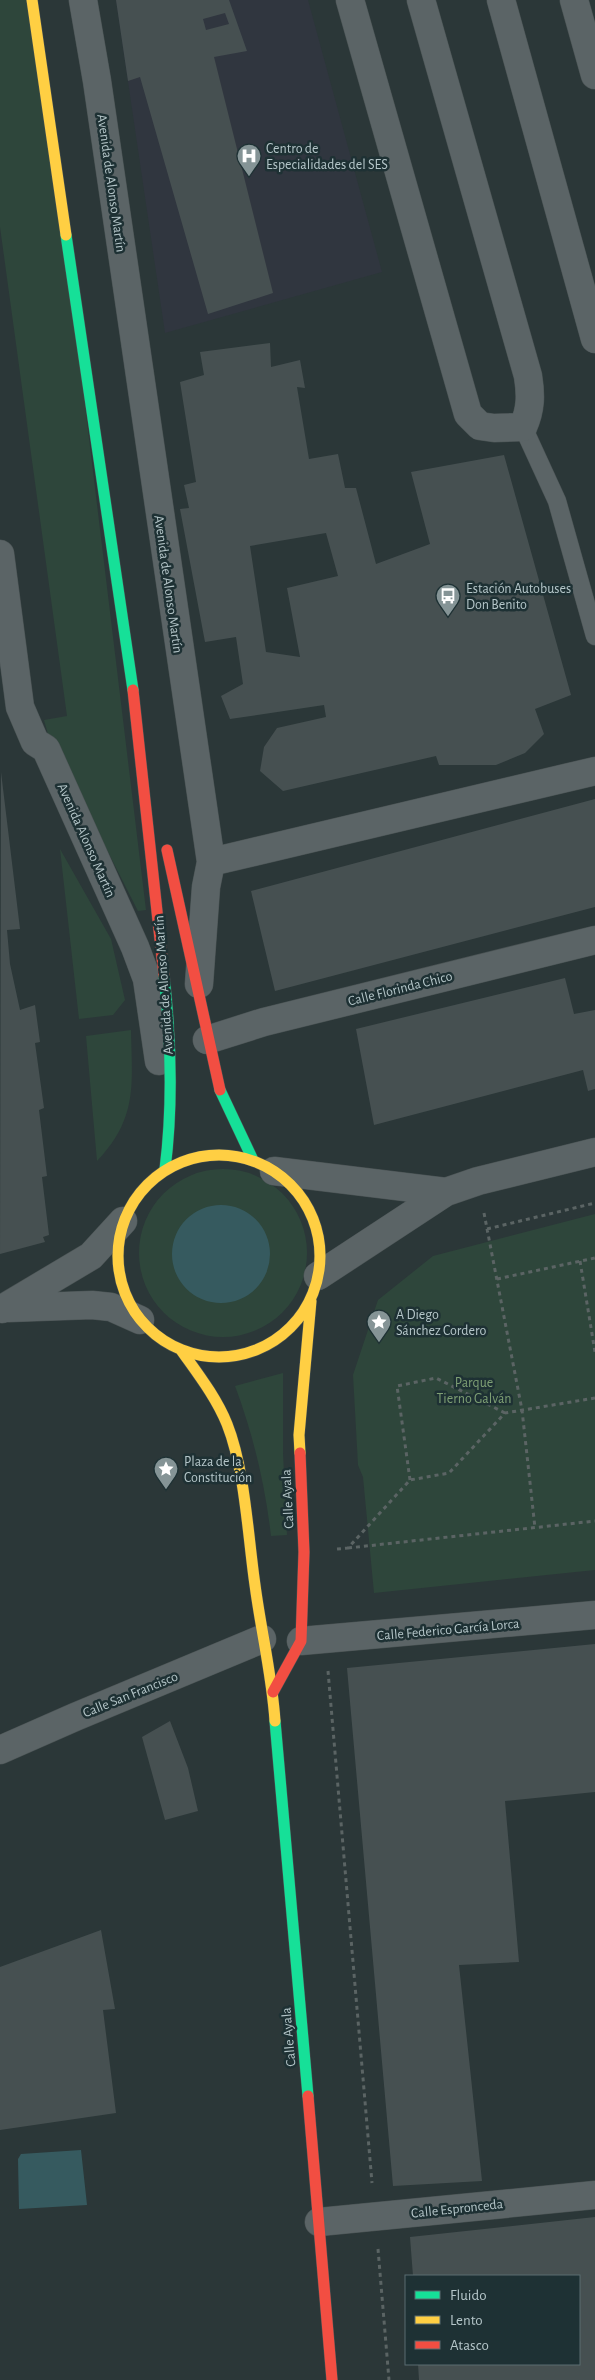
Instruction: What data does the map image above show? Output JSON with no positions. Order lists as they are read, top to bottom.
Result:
{
  "streets": {
    "main road": ["Avenida de Alonso Martín", "Calle Ayala"],
    "street": [
      "Avenida Alonso Martín",
      "Calle Florinda Chico",
      "Calle Federico García Lorca",
      "Calle San Francisco",
      "Calle Espronceda"
    ]
  },
  "crossings": [
    ["Avenida de Alonso Martín", "Avenida Alonso Martín"],
    ["Avenida de Alonso Martín", "Calle Florinda Chico"],
    ["Avenida de Alonso Martín", "Calle Ayala"],
    ["Calle Ayala", "Calle Federico García Lorca"],
    ["Calle Ayala", "Calle San Francisco"],
    ["Calle Ayala", "Calle Espronceda"]
  ],
  "parks": ["Parque Tierno Galván"],
  "places": {
    "hospital": ["Centro de Especialidades del SES"],
    "bus stop": ["Estación Autobuses Don Benito"],
    "place": ["A Diego Sánchez Cordero", "Plaza de la Constitución"]
  },
  "legend": ["Fluido", "Lento", "Atasco"]
}
